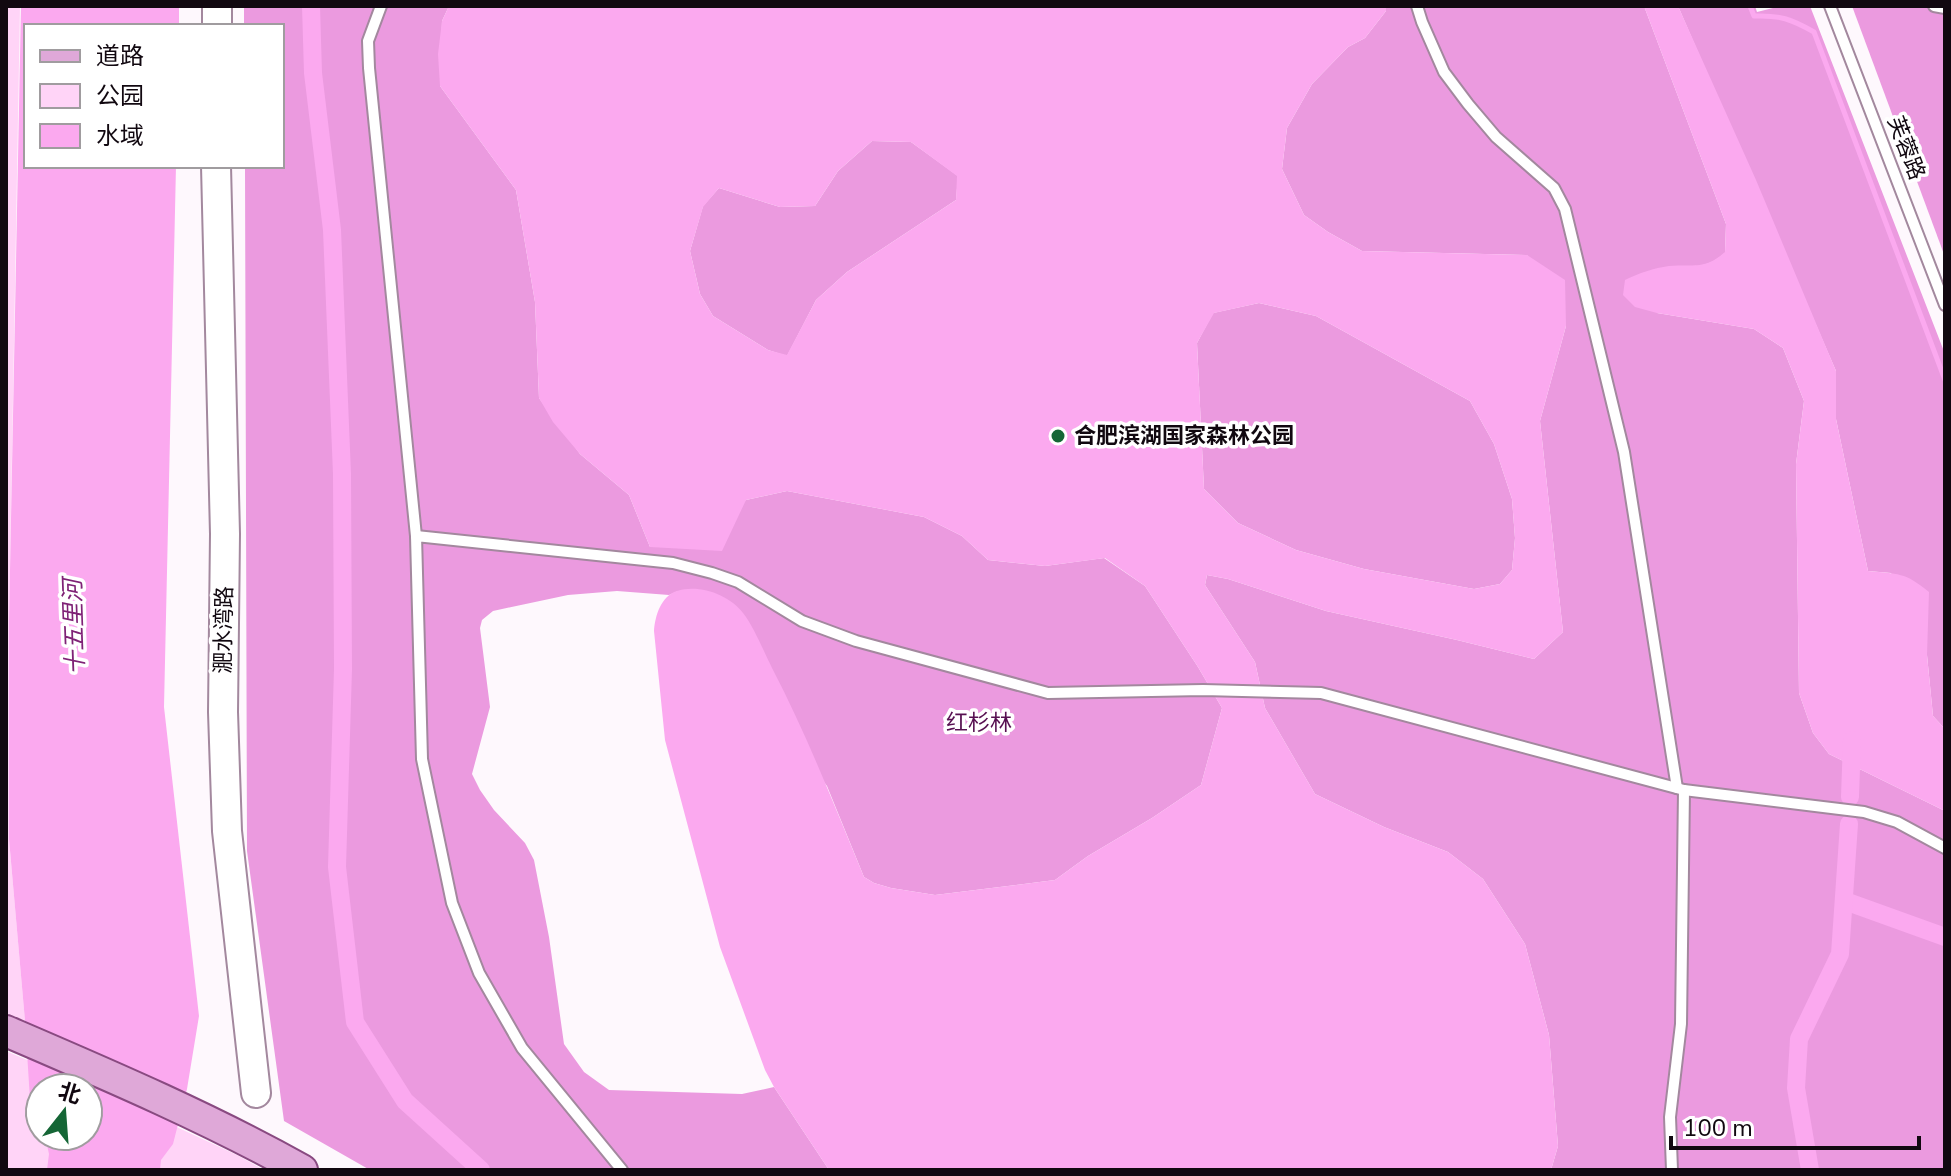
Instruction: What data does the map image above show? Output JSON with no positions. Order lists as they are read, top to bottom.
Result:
{
  "streets": {
    "street": ["淝水湾路"],
    "lane": ["芙蓉路"]
  },
  "water": ["十五里河"],
  "parks": ["红杉林"],
  "places": ["合肥滨湖国家森林公园"],
  "legend": ["道路", "公园", "水域"],
  "scale_bar": "100 m",
  "north": "top"
}
